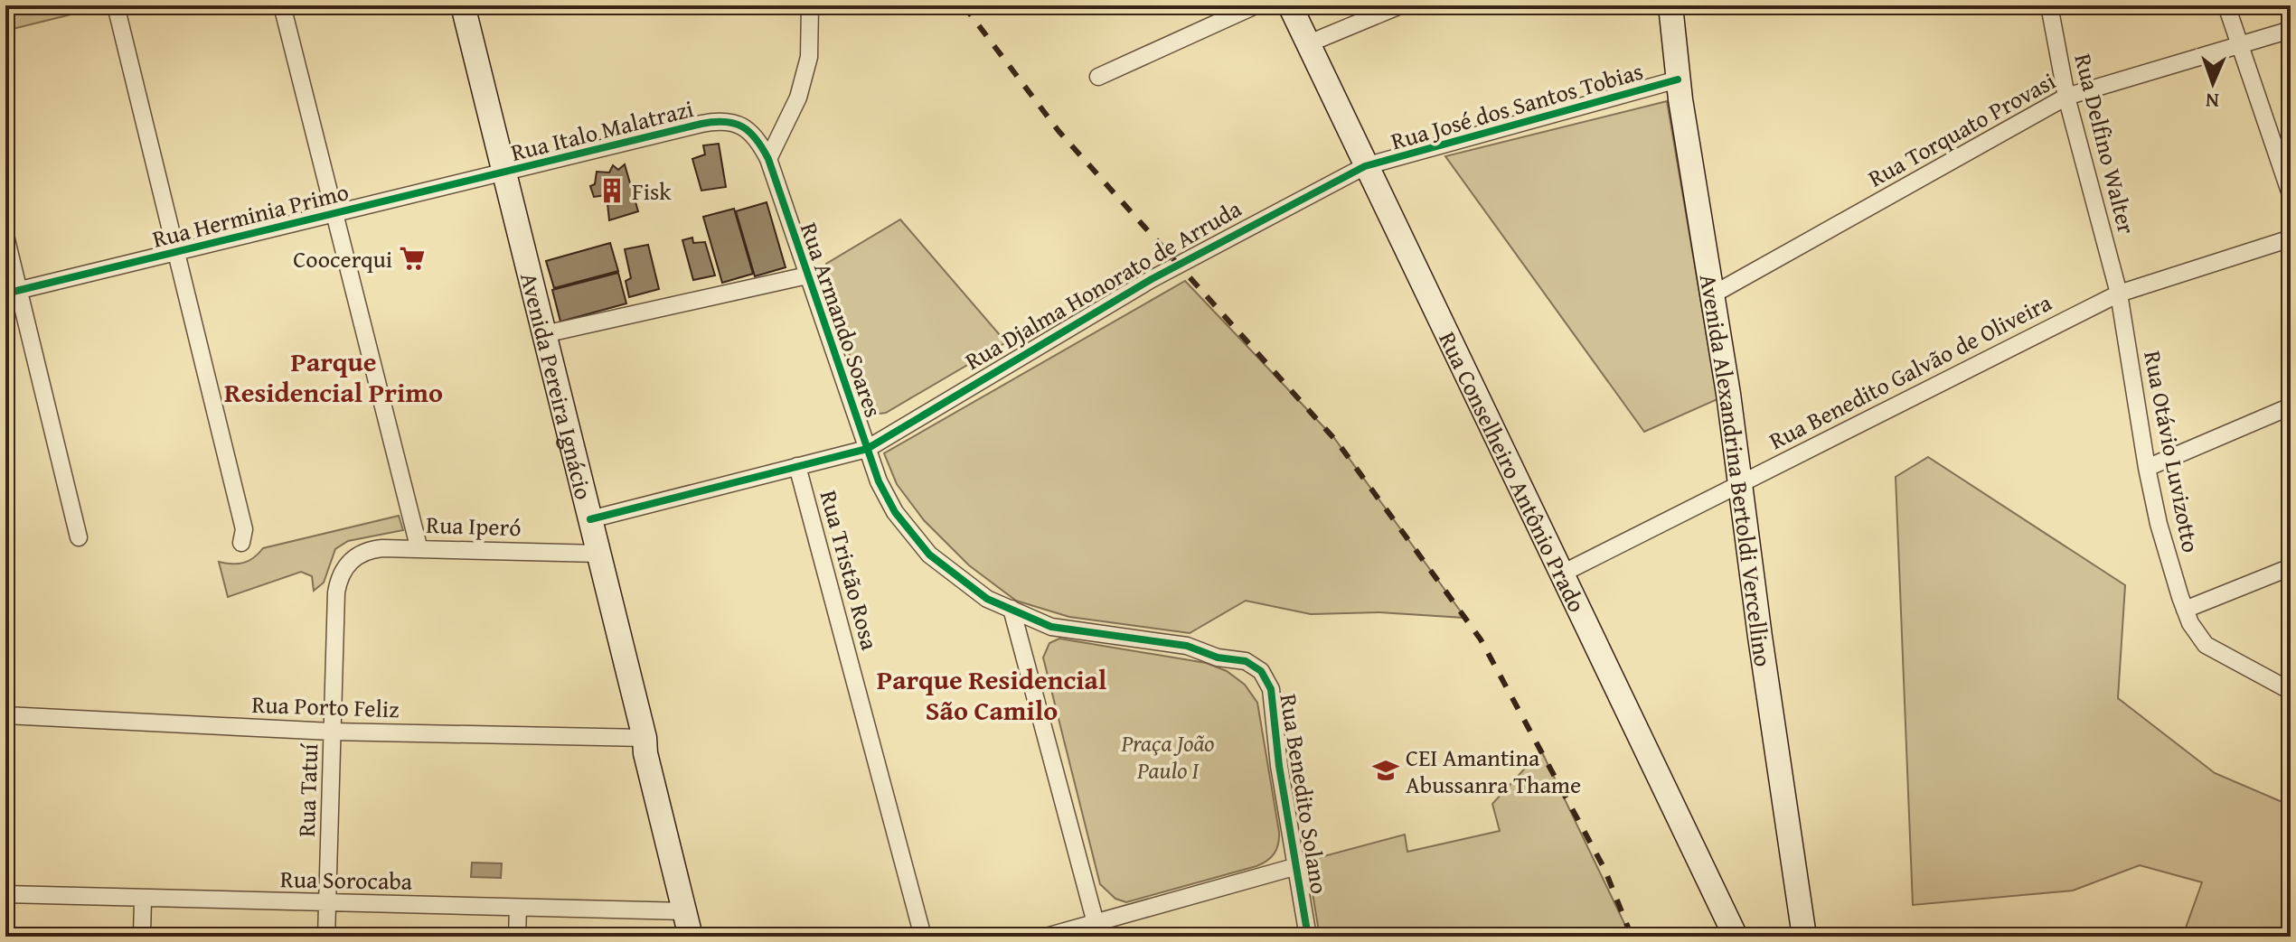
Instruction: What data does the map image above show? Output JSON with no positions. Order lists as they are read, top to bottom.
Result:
{
  "streets": {
    "main road": ["Avenida Pereira Ignácio", "Rua Conselheiro Antônio Prado", "Avenida Alexandrina Bertoldi Vercellino"],
    "street": [
      "Rua José dos Santos Tobias",
      "Rua Torquato Provasi",
      "Rua Italo Malatrazi",
      "Rua Delfino Walter",
      "Rua Herminia Primo",
      "Rua Djalma Honorato de Arruda",
      "Rua Armando Soares",
      "Rua Benedito Galvão de Oliveira",
      "Rua Otávio Luvizotto",
      "Rua Iperó",
      "Rua Tristão Rosa",
      "Rua Porto Feliz",
      "Rua Tatuí",
      "Rua Benedito Solano",
      "Rua Sorocaba"
    ]
  },
  "crossings": [
    ["Rua José dos Santos Tobias", "Rua Djalma Honorato de Arruda"],
    ["Rua José dos Santos Tobias", "Rua Conselheiro Antônio Prado"],
    ["Rua José dos Santos Tobias", "Avenida Alexandrina Bertoldi Vercellino"],
    ["Rua Torquato Provasi", "Rua Delfino Walter"],
    ["Rua Torquato Provasi", "Avenida Alexandrina Bertoldi Vercellino"],
    ["Rua Italo Malatrazi", "Rua Herminia Primo"],
    ["Rua Italo Malatrazi", "Rua Armando Soares"],
    ["Rua Italo Malatrazi", "Avenida Pereira Ignácio"],
    ["Rua Delfino Walter", "Rua Benedito Galvão de Oliveira"],
    ["Rua Delfino Walter", "Rua Otávio Luvizotto"],
    ["Rua Herminia Primo", "Avenida Pereira Ignácio"],
    ["Rua Djalma Honorato de Arruda", "Rua Armando Soares"],
    ["Rua Djalma Honorato de Arruda", "Avenida Pereira Ignácio"],
    ["Rua Djalma Honorato de Arruda", "Rua Conselheiro Antônio Prado"],
    ["Rua Djalma Honorato de Arruda", "Rua Tristão Rosa"],
    ["Rua Armando Soares", "Rua Benedito Solano"],
    ["Rua Benedito Galvão de Oliveira", "Rua Otávio Luvizotto"],
    ["Rua Benedito Galvão de Oliveira", "Rua Conselheiro Antônio Prado"],
    ["Rua Benedito Galvão de Oliveira", "Avenida Alexandrina Bertoldi Vercellino"],
    ["Avenida Pereira Ignácio", "Rua Iperó"],
    ["Avenida Pereira Ignácio", "Rua Porto Feliz"],
    ["Avenida Pereira Ignácio", "Rua Sorocaba"],
    ["Rua Iperó", "Rua Tatuí"],
    ["Rua Porto Feliz", "Rua Tatuí"],
    ["Rua Tatuí", "Rua Sorocaba"]
  ],
  "districts": ["Parque Residencial Primo", "Parque Residencial São Camilo"],
  "parks": ["Praça João Paulo I"],
  "places": {
    "building": ["Fisk"],
    "supermarket": ["Coocerqui"],
    "school or university": ["CEI Amantina Abussanra Thame"]
  },
  "north": "bottom"
}
